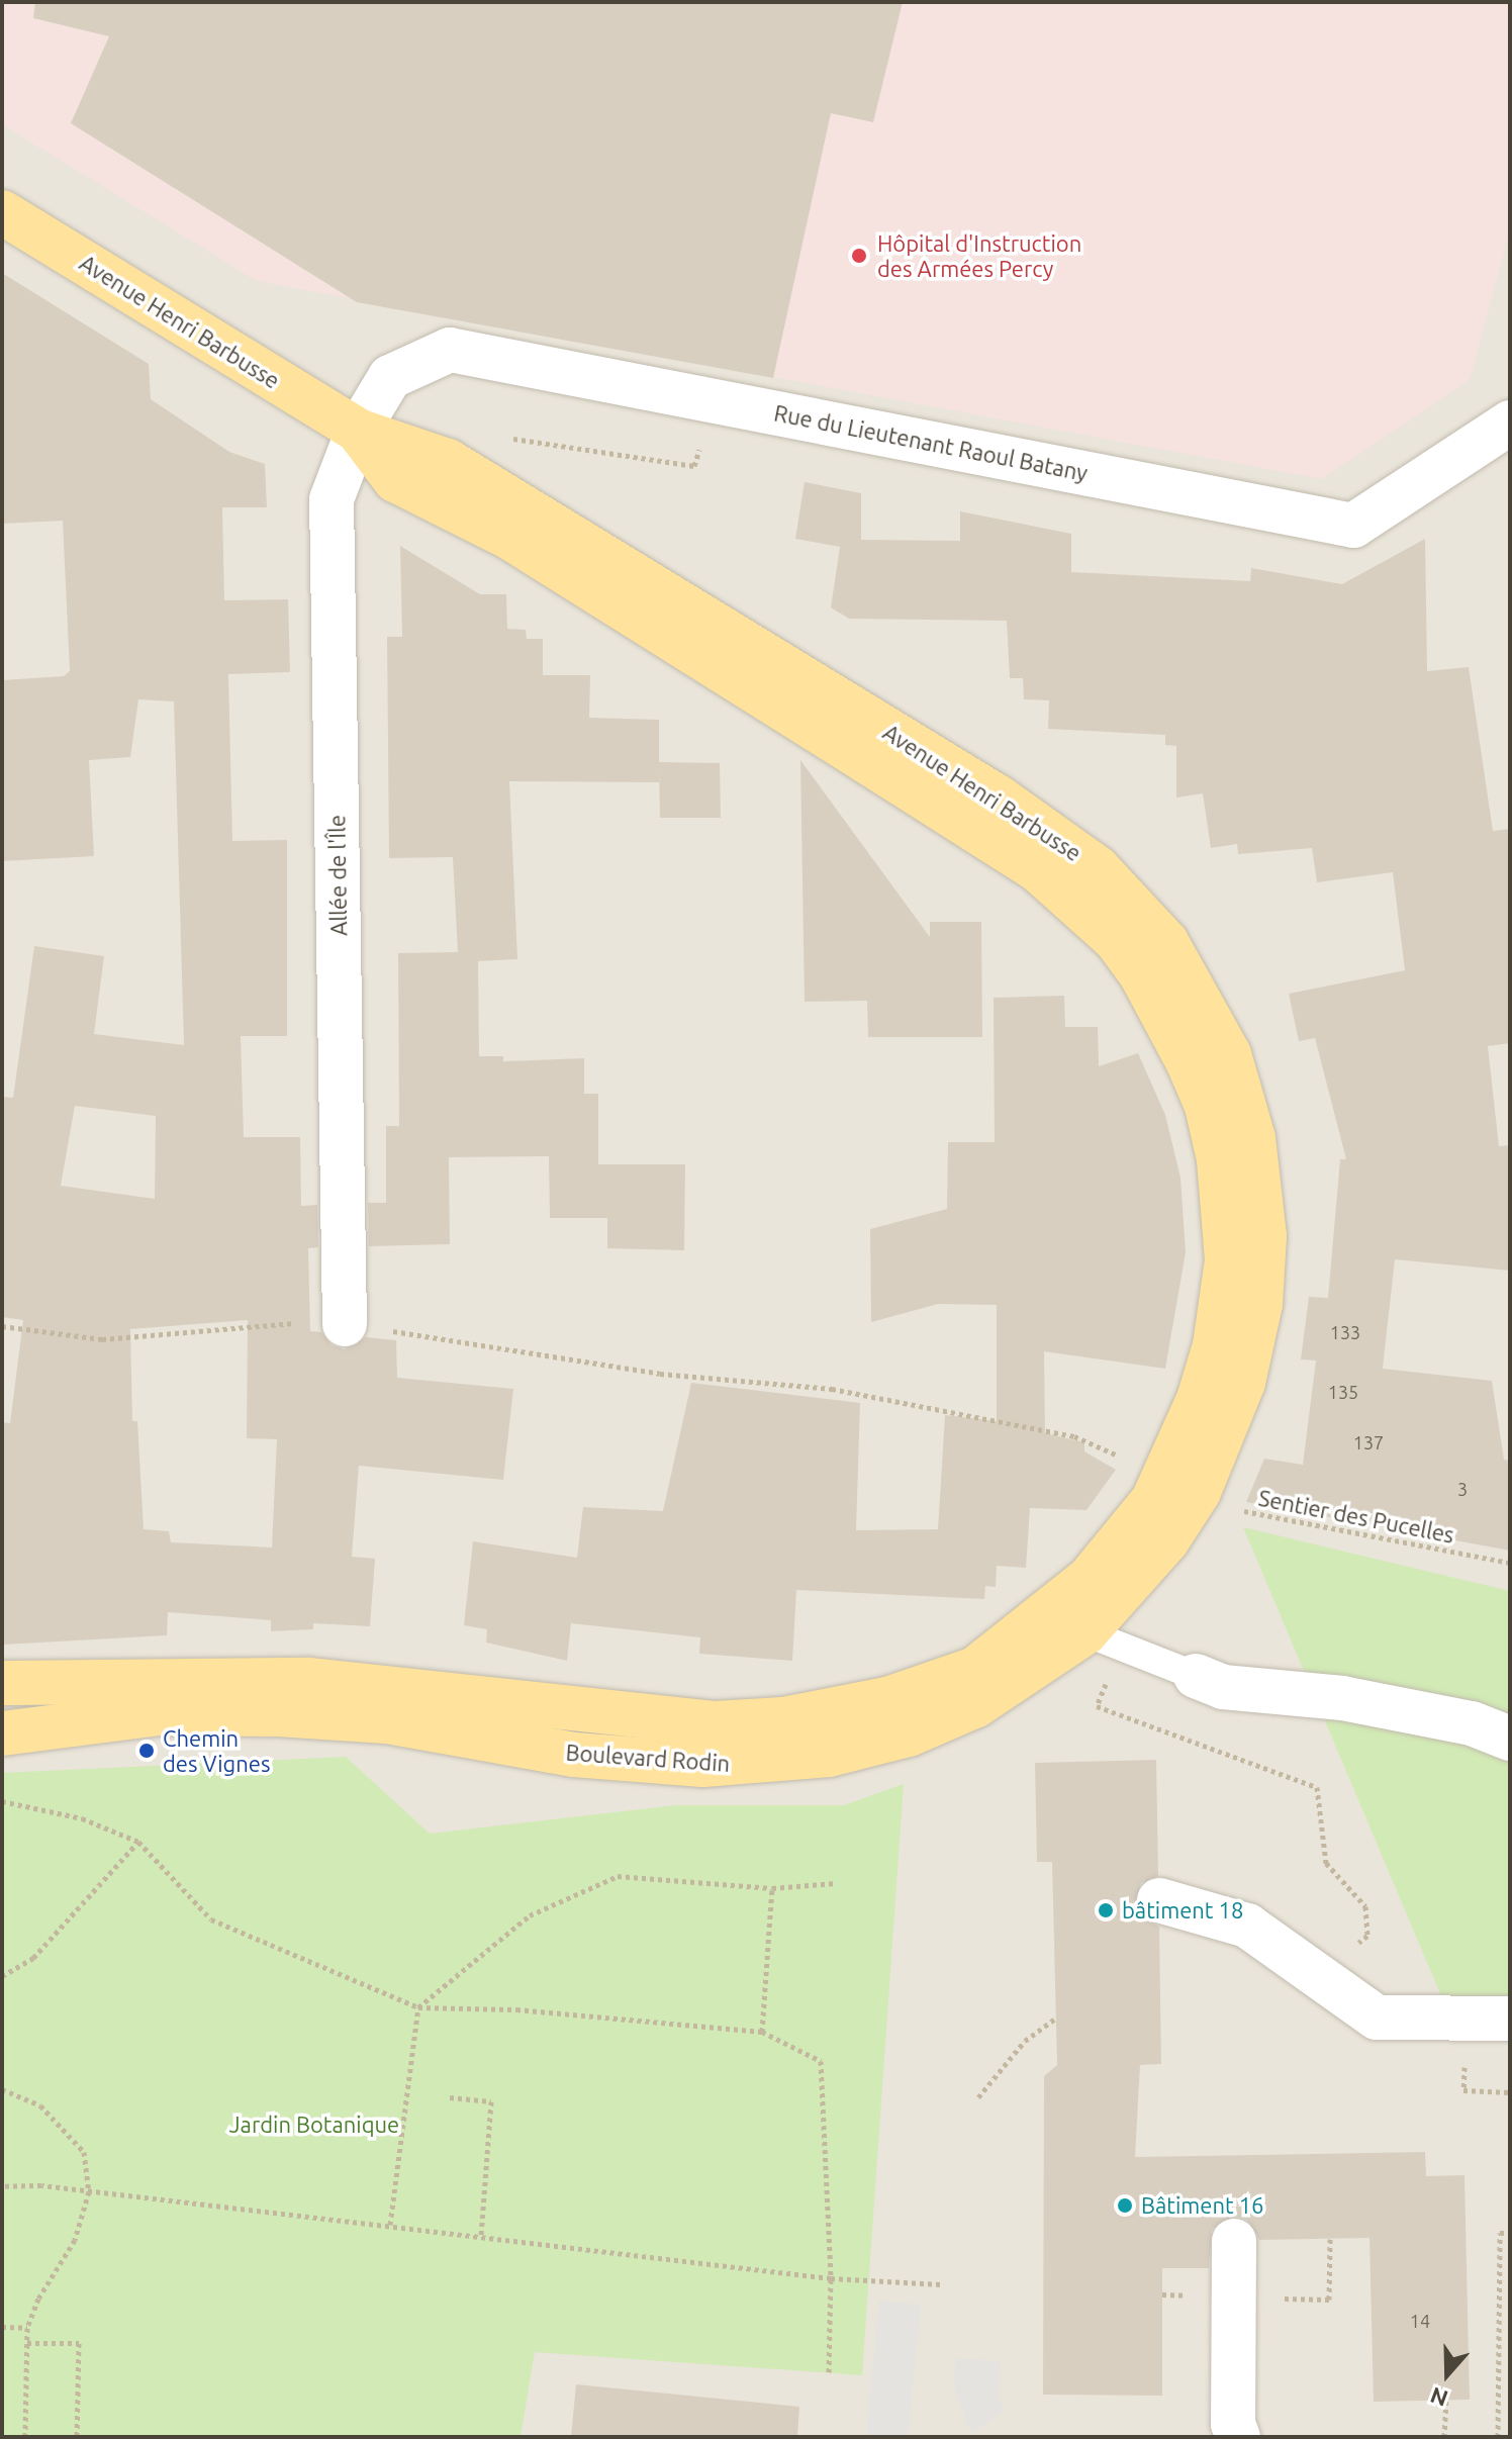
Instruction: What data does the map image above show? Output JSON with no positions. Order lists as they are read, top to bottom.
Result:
{
  "streets": {
    "main road": ["Avenue Henri Barbusse", "Boulevard Rodin"],
    "street": ["Rue du Lieutenant Raoul Batany", "Allée de l'Île"],
    "path": ["Sentier des Pucelles"]
  },
  "crossings": [
    ["Avenue Henri Barbusse", "Rue du Lieutenant Raoul Batany"],
    ["Avenue Henri Barbusse", "Allée de l'Île"],
    ["Avenue Henri Barbusse", "Sentier des Pucelles"],
    ["Avenue Henri Barbusse", "Boulevard Rodin"],
    ["Rue du Lieutenant Raoul Batany", "Allée de l'Île"],
    ["Sentier des Pucelles", "Boulevard Rodin"]
  ],
  "parks": ["Jardin Botanique"],
  "places": [
    "Hôpital d'Instruction des Armées Percy",
    "Chemin des Vignes",
    "bâtiment 18",
    "Bâtiment 16"
  ],
  "house_numbers": [
    "133",
    "135",
    "137",
    "3",
    "14"
  ],
  "north": "bottom"
}
